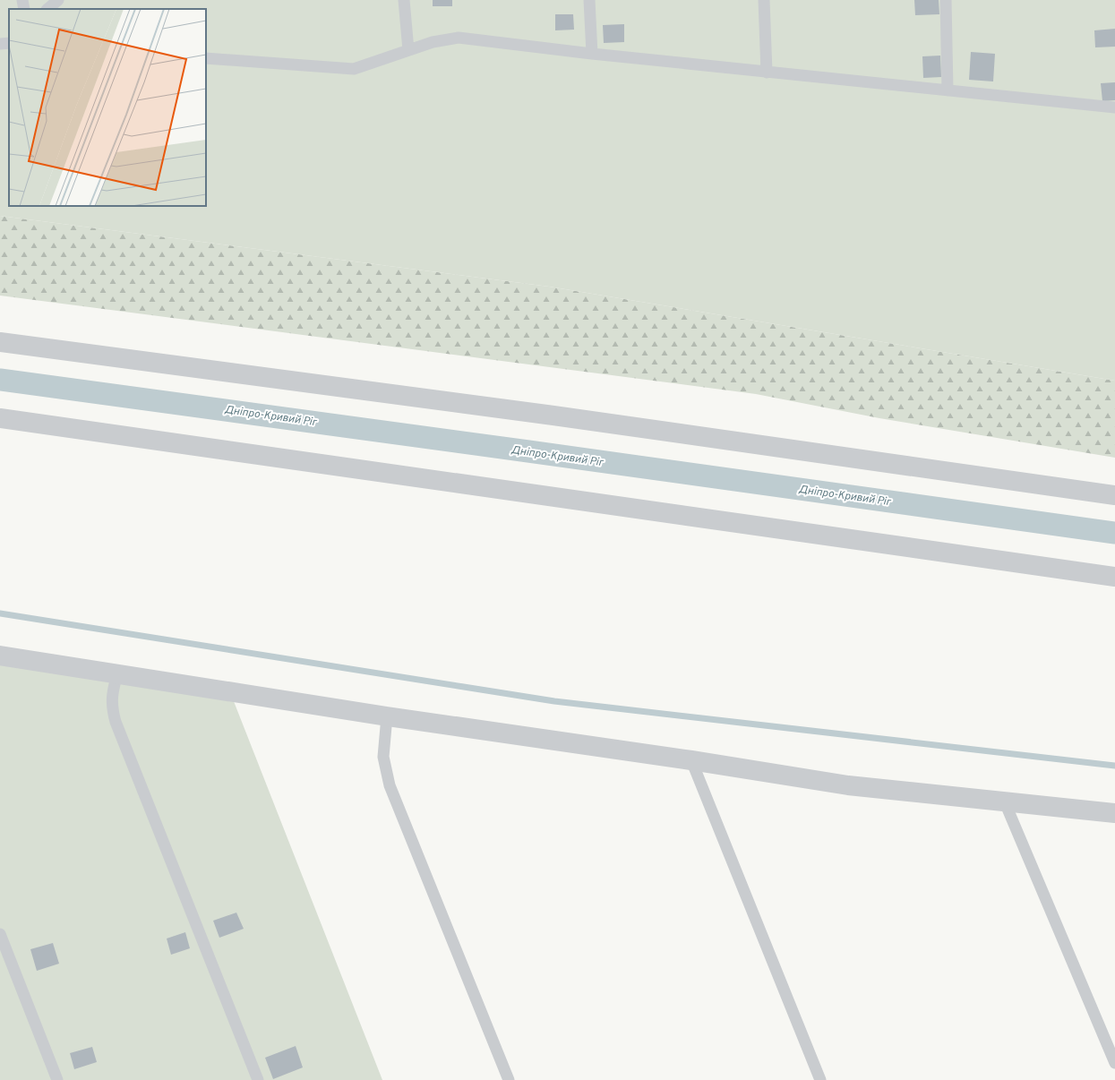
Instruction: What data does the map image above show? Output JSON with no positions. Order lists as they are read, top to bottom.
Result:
{
  "water": ["Дніпро-Кривий Ріг"]
}
